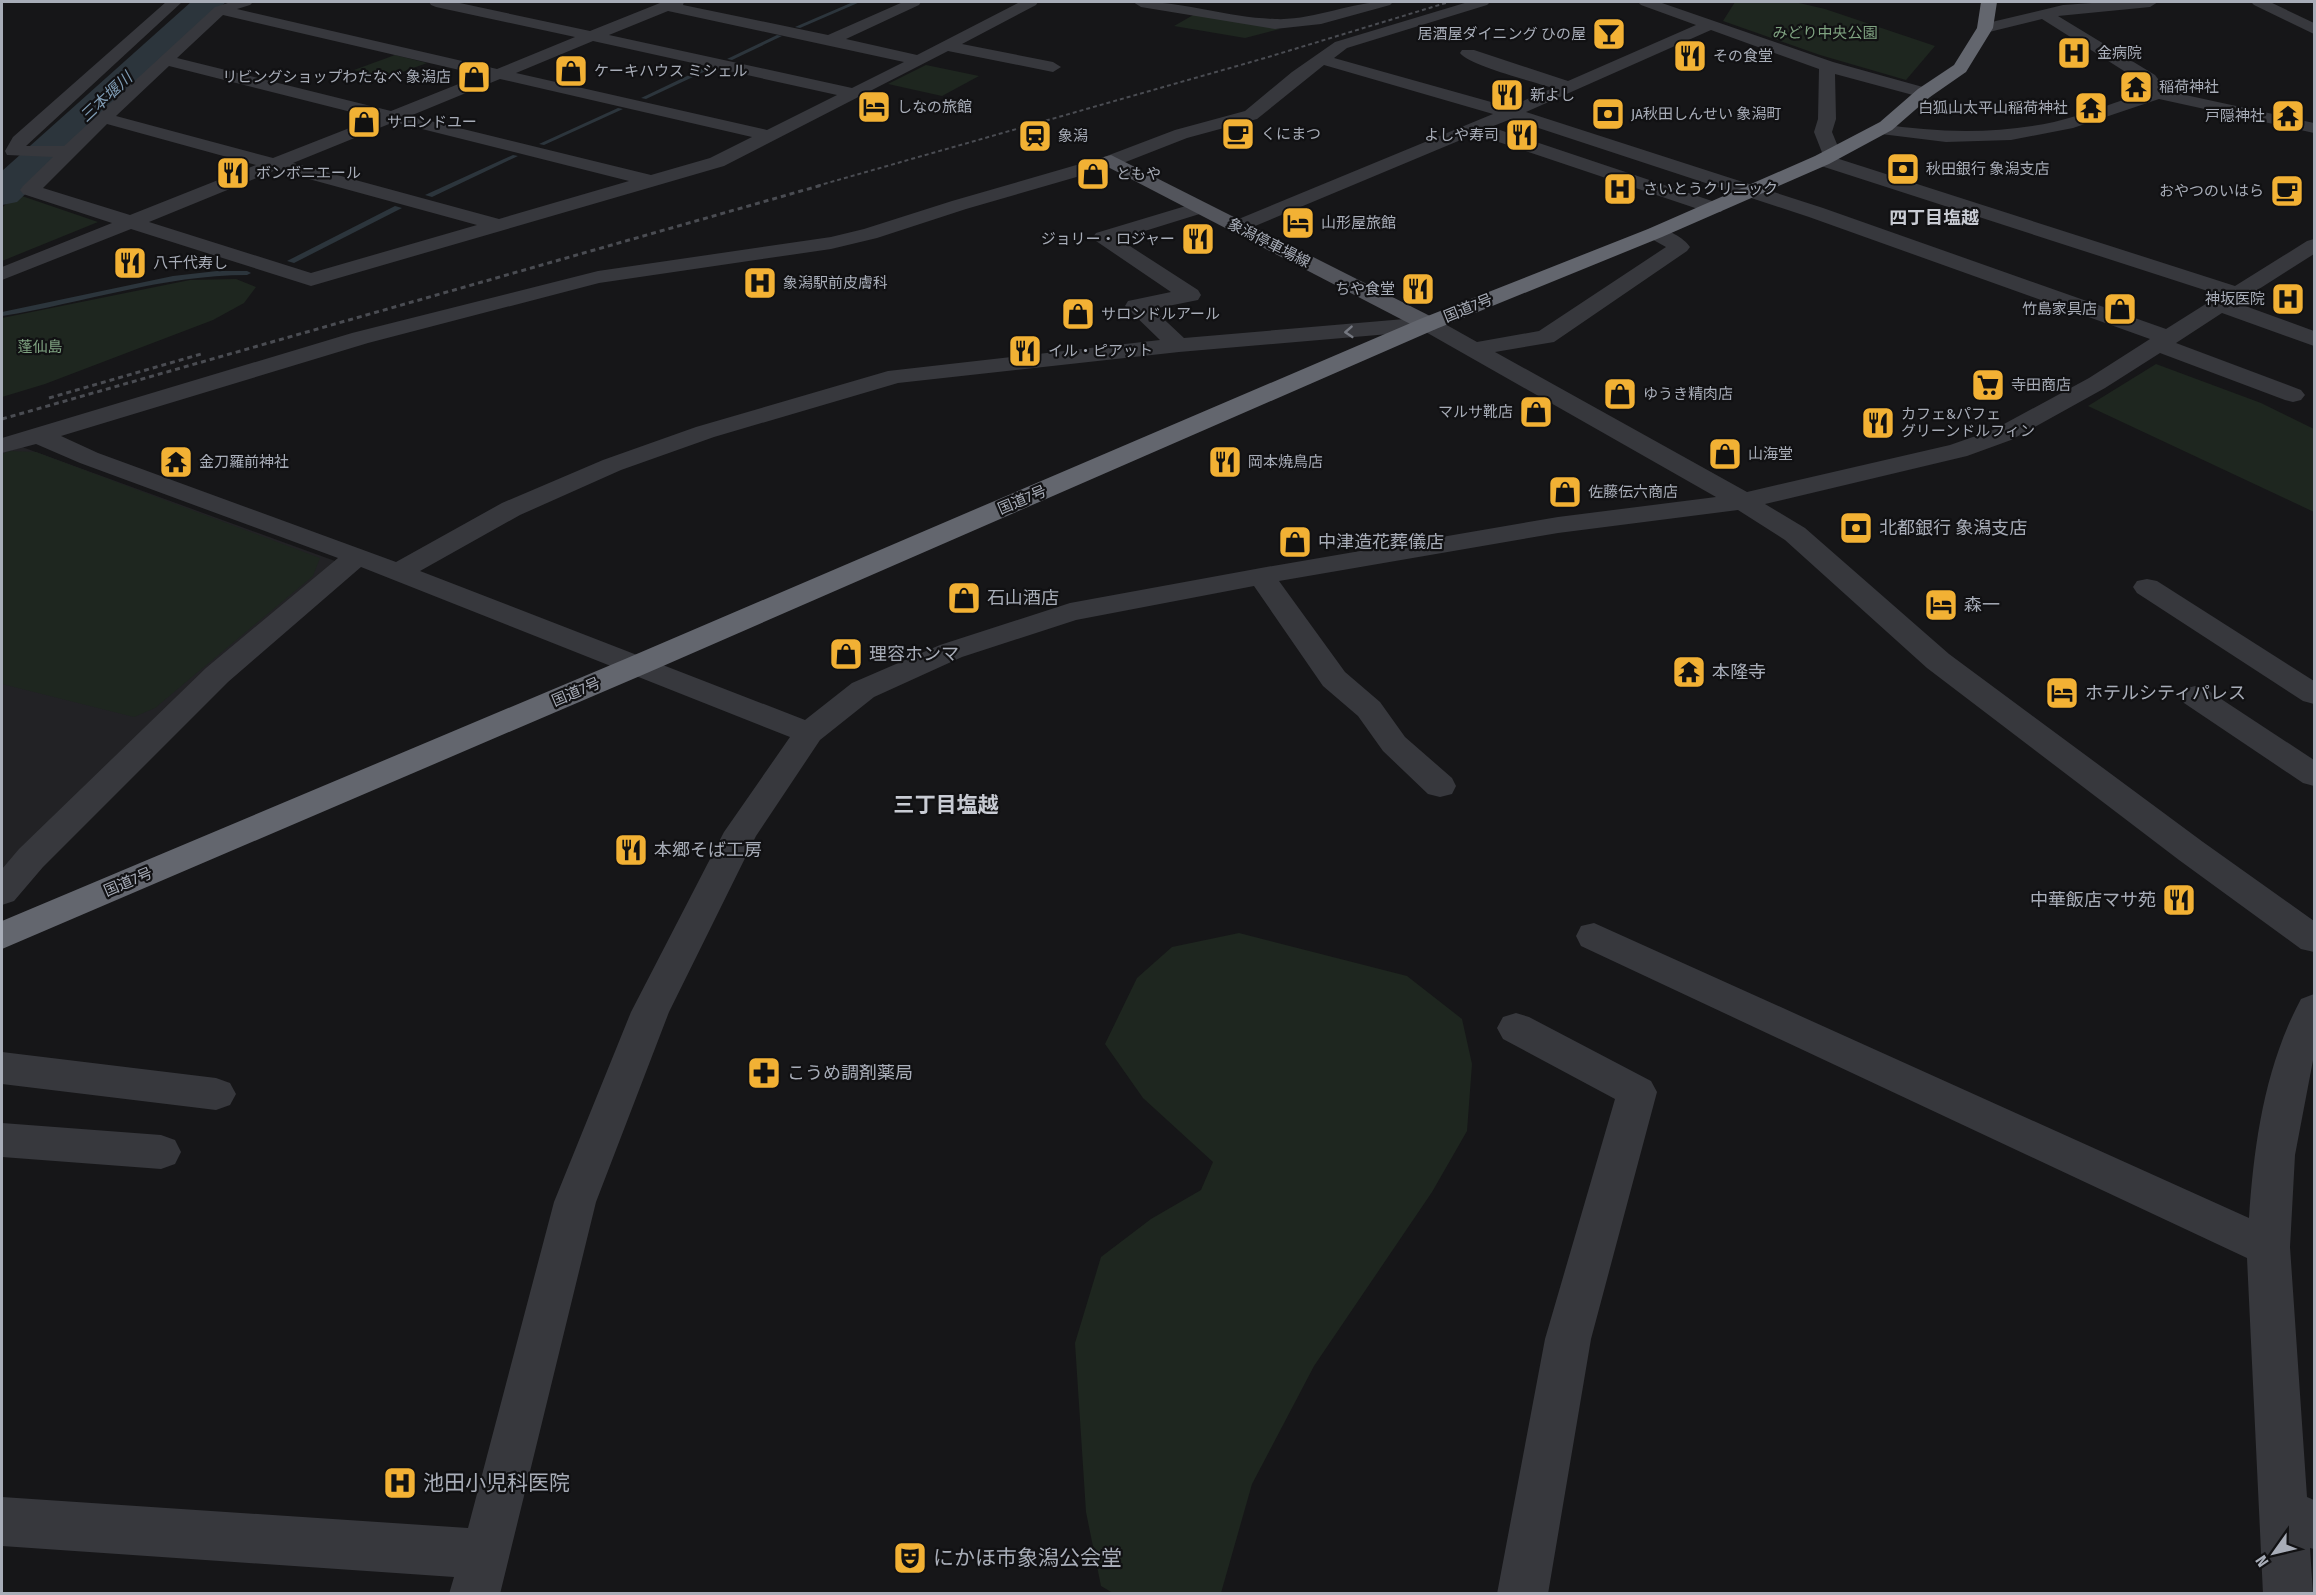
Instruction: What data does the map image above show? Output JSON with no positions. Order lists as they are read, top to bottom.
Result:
{
  "streets": {
    "highway": ["国道7号"],
    "main road": ["象潟停車場線"]
  },
  "crossings": [
    ["象潟停車場線", "国道7号"]
  ],
  "districts": ["四丁目塩越", "三丁目塩越"],
  "water": ["三本堰川"],
  "parks": ["みどり中央公園", "蓬仙島"],
  "places": {
    "bar": ["居酒屋ダイニング ひの屋"],
    "hospital": [
      "金病院",
      "さいとうクリニック",
      "象潟駅前皮膚科",
      "神坂医院",
      "池田小児科医院"
    ],
    "restaurant": [
      "その食堂",
      "新よし",
      "よしや寿司",
      "ボンボニエール",
      "ジョリー・ロジャー",
      "八千代寿し",
      "ちや食堂",
      "イル・ピアット",
      "カフェ&パフェ グリーンドルフィン",
      "岡本焼鳥店",
      "本郷そば工房",
      "中華飯店マサ苑"
    ],
    "shop": [
      "ケーキハウス ミシェル",
      "リビングショップわたなべ 象潟店",
      "サロンドユー",
      "ともや",
      "竹島家具店",
      "サロンドルアール",
      "ゆうき精肉店",
      "マルサ靴店",
      "山海堂",
      "佐藤伝六商店",
      "中津造花葬儀店",
      "石山酒店",
      "理容ホンマ"
    ],
    "temple": [
      "稲荷神社",
      "白狐山太平山稲荷神社",
      "戸隠神社",
      "金刀羅前神社",
      "本隆寺"
    ],
    "hotel": [
      "しなの旅館",
      "山形屋旅館",
      "森一",
      "ホテルシティパレス"
    ],
    "bank": ["JA秋田しんせい 象潟町", "秋田銀行 象潟支店", "北都銀行 象潟支店"],
    "cafe": ["くにまつ", "おやつのいはら"],
    "station": ["象潟"],
    "supermarket": ["寺田商店"],
    "pharmacy": ["こうめ調剤薬局"],
    "theatre": ["にかほ市象潟公会堂"]
  },
  "north": "bottom left"
}
